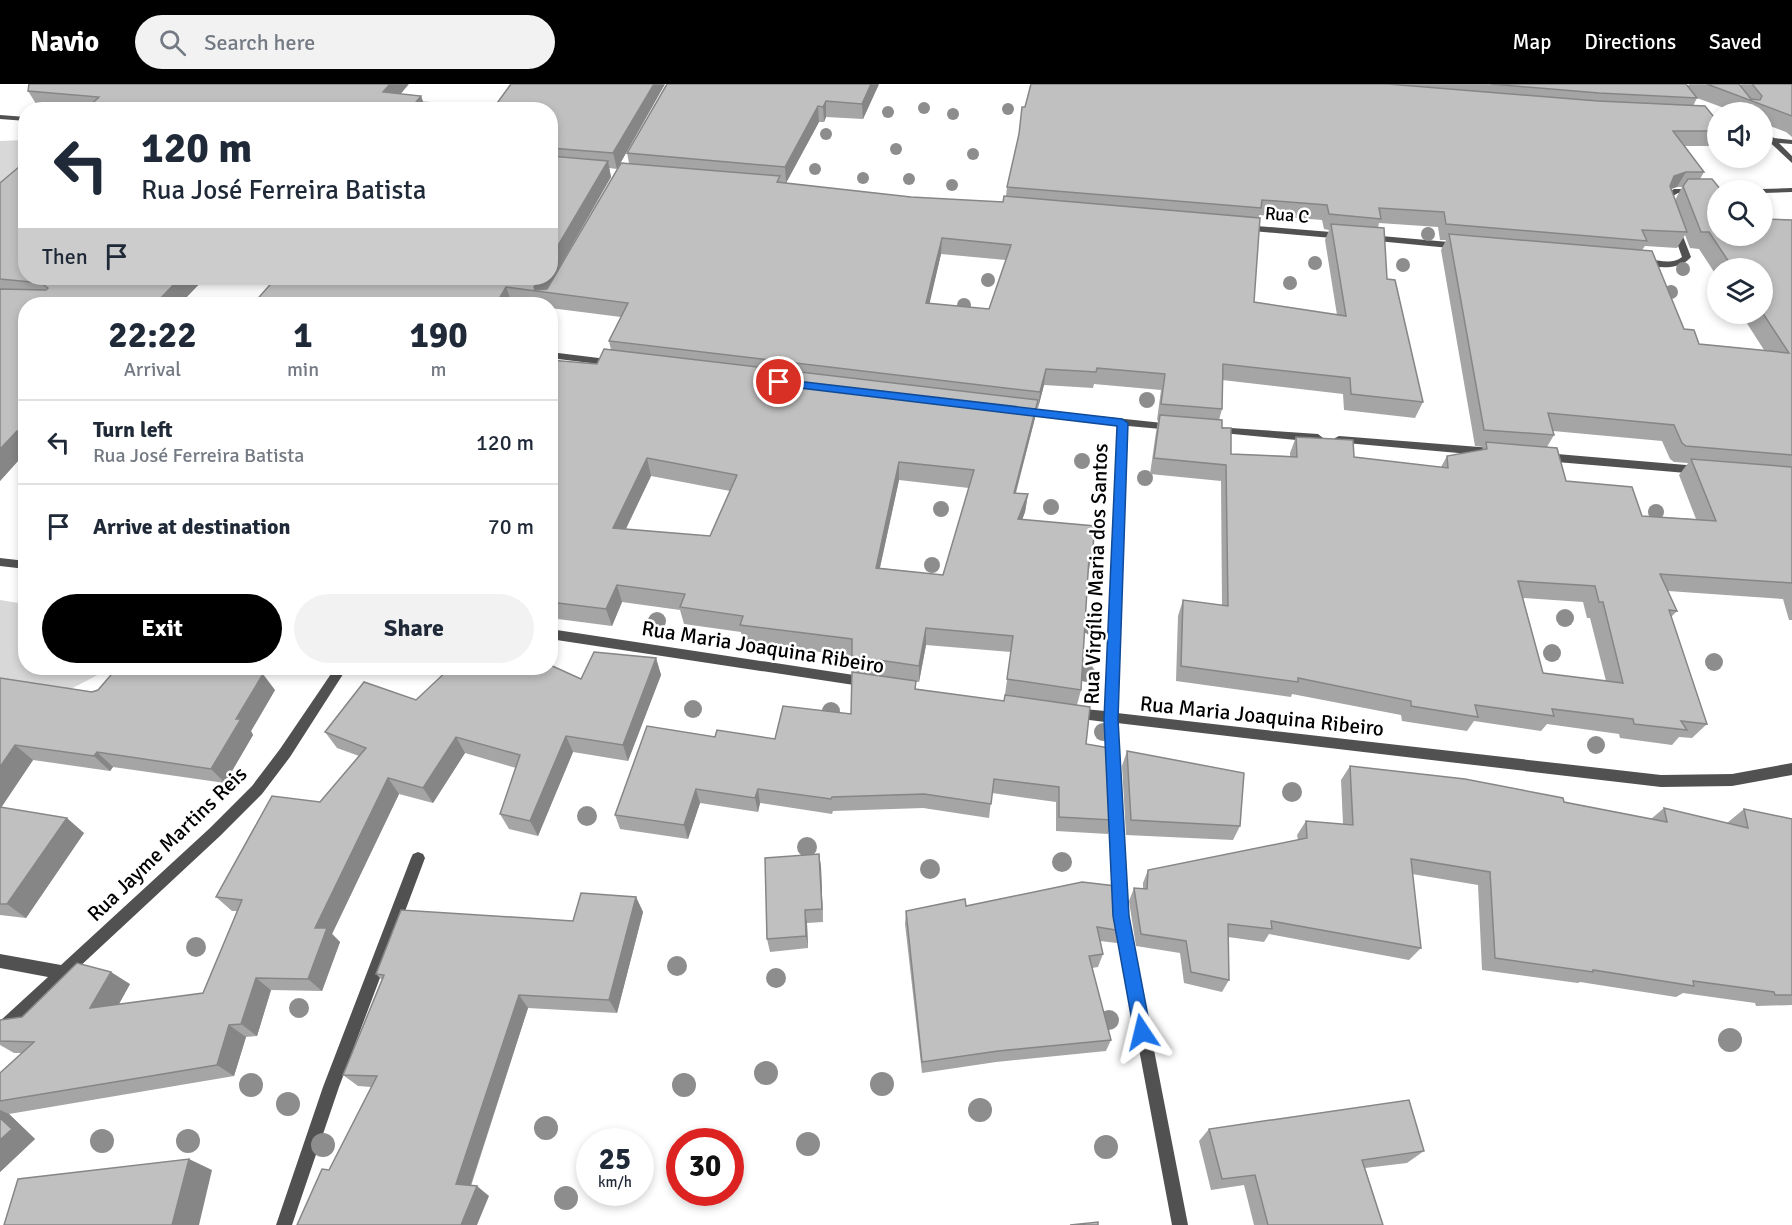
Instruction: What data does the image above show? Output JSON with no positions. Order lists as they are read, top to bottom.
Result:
{
  "streets": {
    "street": [
      "Rua C",
      "Rua Virgílio Maria dos Santos",
      "Rua Maria Joaquina Ribeiro",
      "Rua Jayme Martins Reis"
    ]
  },
  "crossings": [
    ["Rua Virgílio Maria dos Santos", "Rua Maria Joaquina Ribeiro"]
  ],
  "page": {
    "header": "Navio",
    "search": "Search here",
    "nav": ["Map", "Directions", "Saved"],
    "turn": ["120 m", "Rua José Ferreira Batista"],
    "then": "Then",
    "eta": [
      "22:22",
      "Arrival",
      "1",
      "min",
      "190",
      "m"
    ],
    "list": [
      {
        "name": "Turn left",
        "note": "Rua José Ferreira Batista",
        "value": "120 m"
      },
      {
        "name": "Arrive at destination",
        "value": "70 m"
      }
    ],
    "buttons": ["Exit", "Share"],
    "speed": "25 km/h",
    "limit": "30"
  }
}
